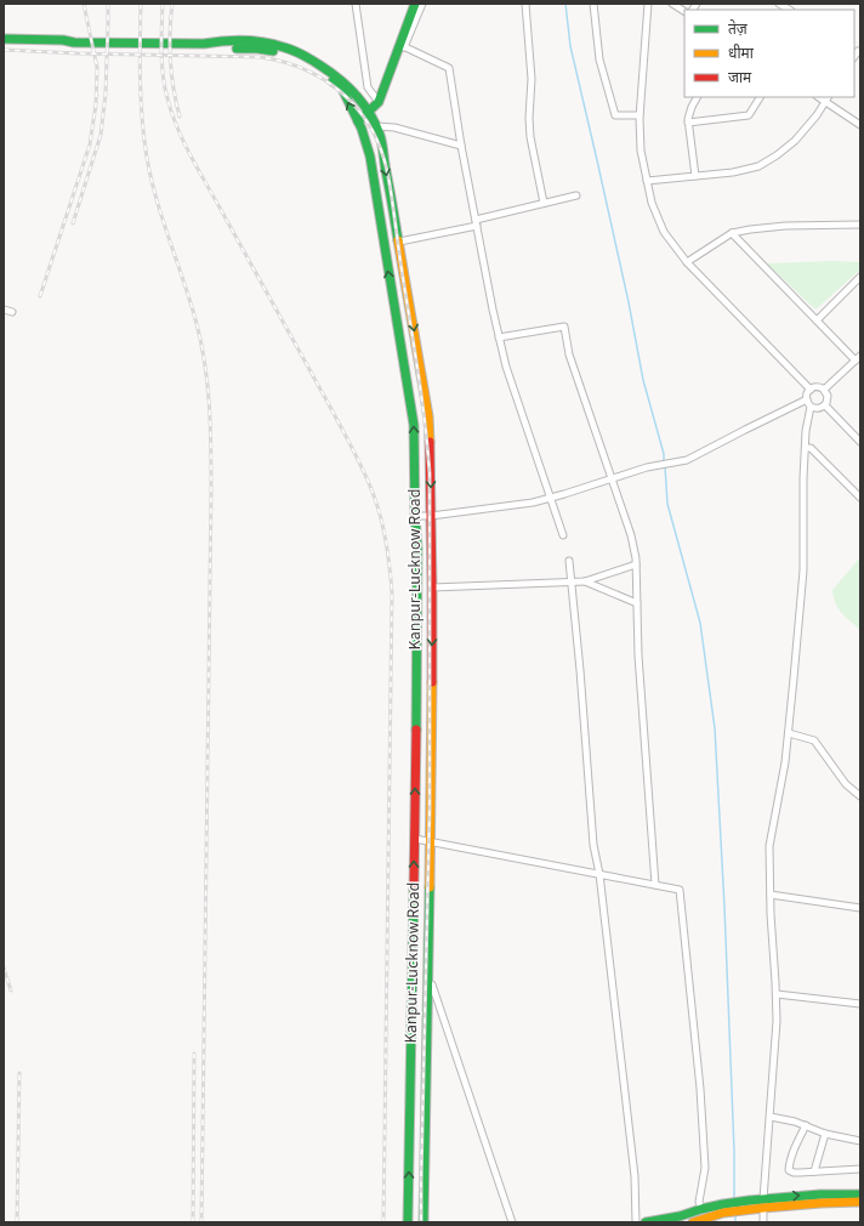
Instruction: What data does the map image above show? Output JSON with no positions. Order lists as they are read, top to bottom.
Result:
{
  "streets": {
    "main road": ["Kanpur-Lucknow Road"]
  },
  "legend": ["तेज़", "धीमा", "जाम"]
}
